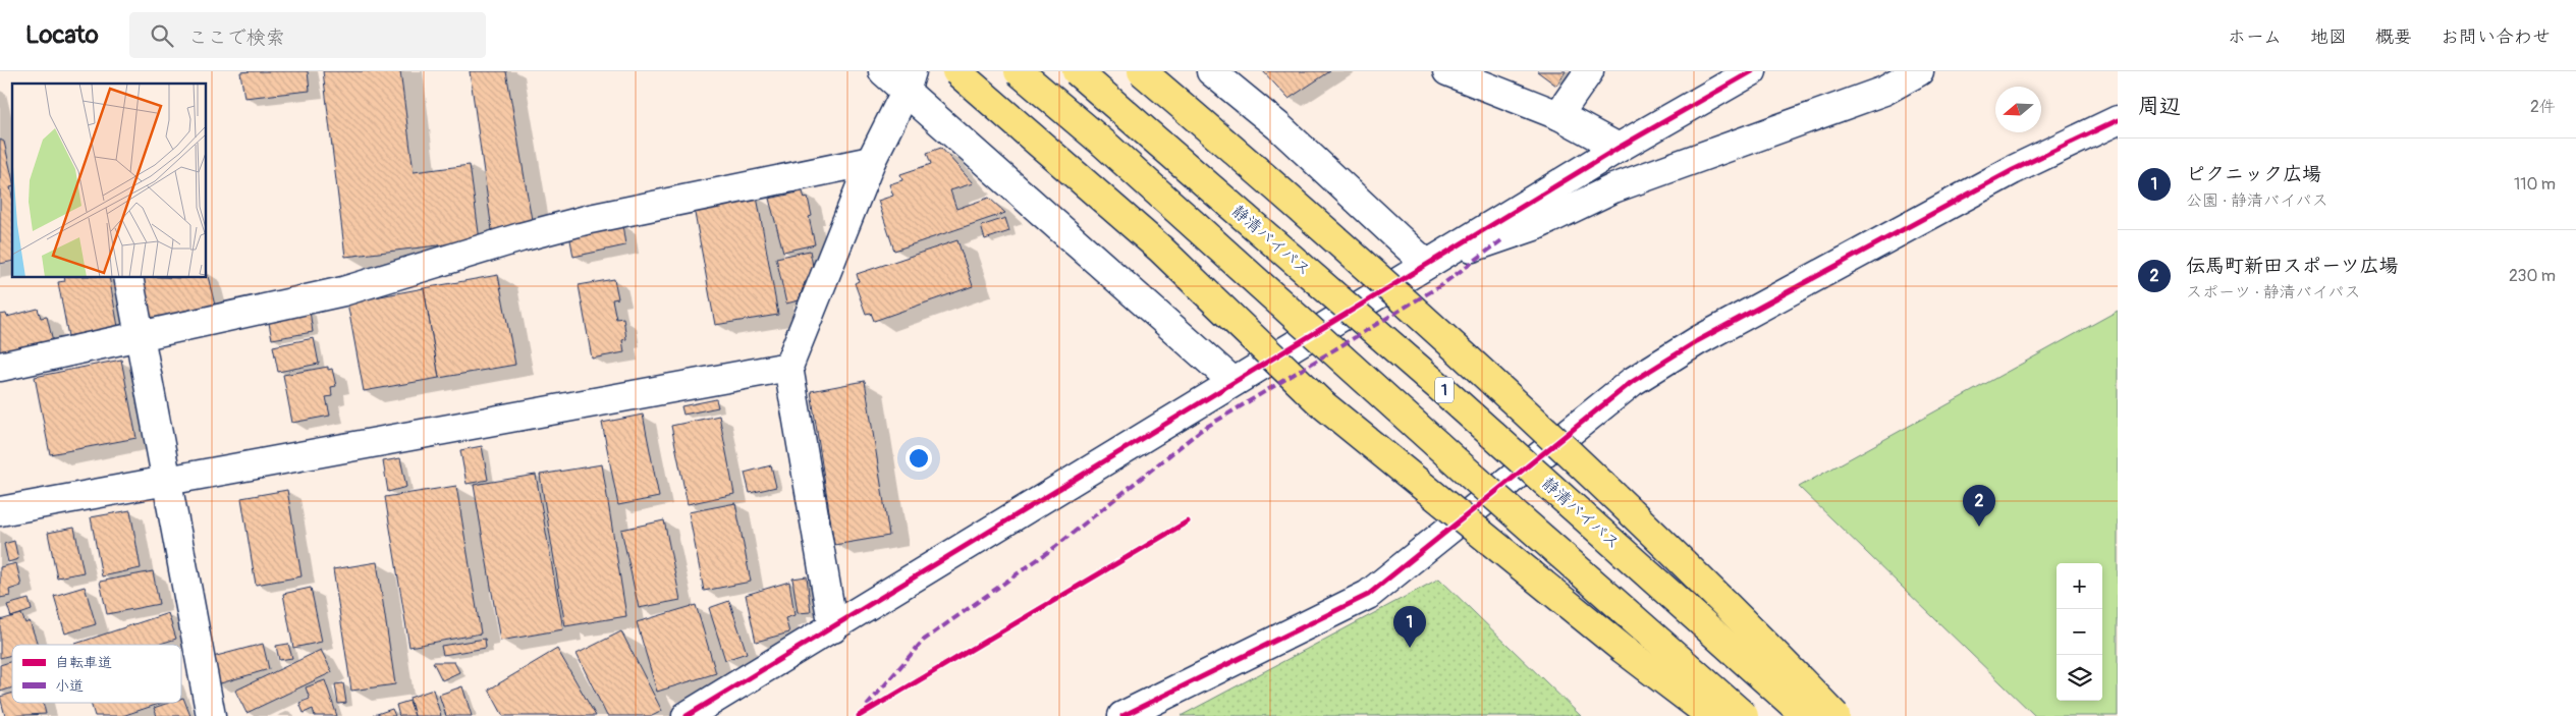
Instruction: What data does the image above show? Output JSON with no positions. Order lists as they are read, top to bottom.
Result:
{
  "streets": {
    "highway": ["静清バイパス", "1"]
  },
  "legend": ["自転車道", "小道"],
  "north": "left",
  "page": {
    "header": "Locato",
    "search": "ここで検索",
    "nav": [
      "ホーム",
      "地図",
      "概要",
      "お問い合わせ"
    ],
    "heading": ["周辺", "2件"],
    "list": [
      {
        "mark": "1",
        "name": "ピクニック広場",
        "note": "公園 · 静清バイパス",
        "value": "110 m"
      },
      {
        "mark": "2",
        "name": "伝馬町新田スポーツ広場",
        "note": "スポーツ · 静清バイパス",
        "value": "230 m"
      }
    ],
    "pins": ["2", "1"],
    "map_buttons": ["+", "−"]
  }
}
